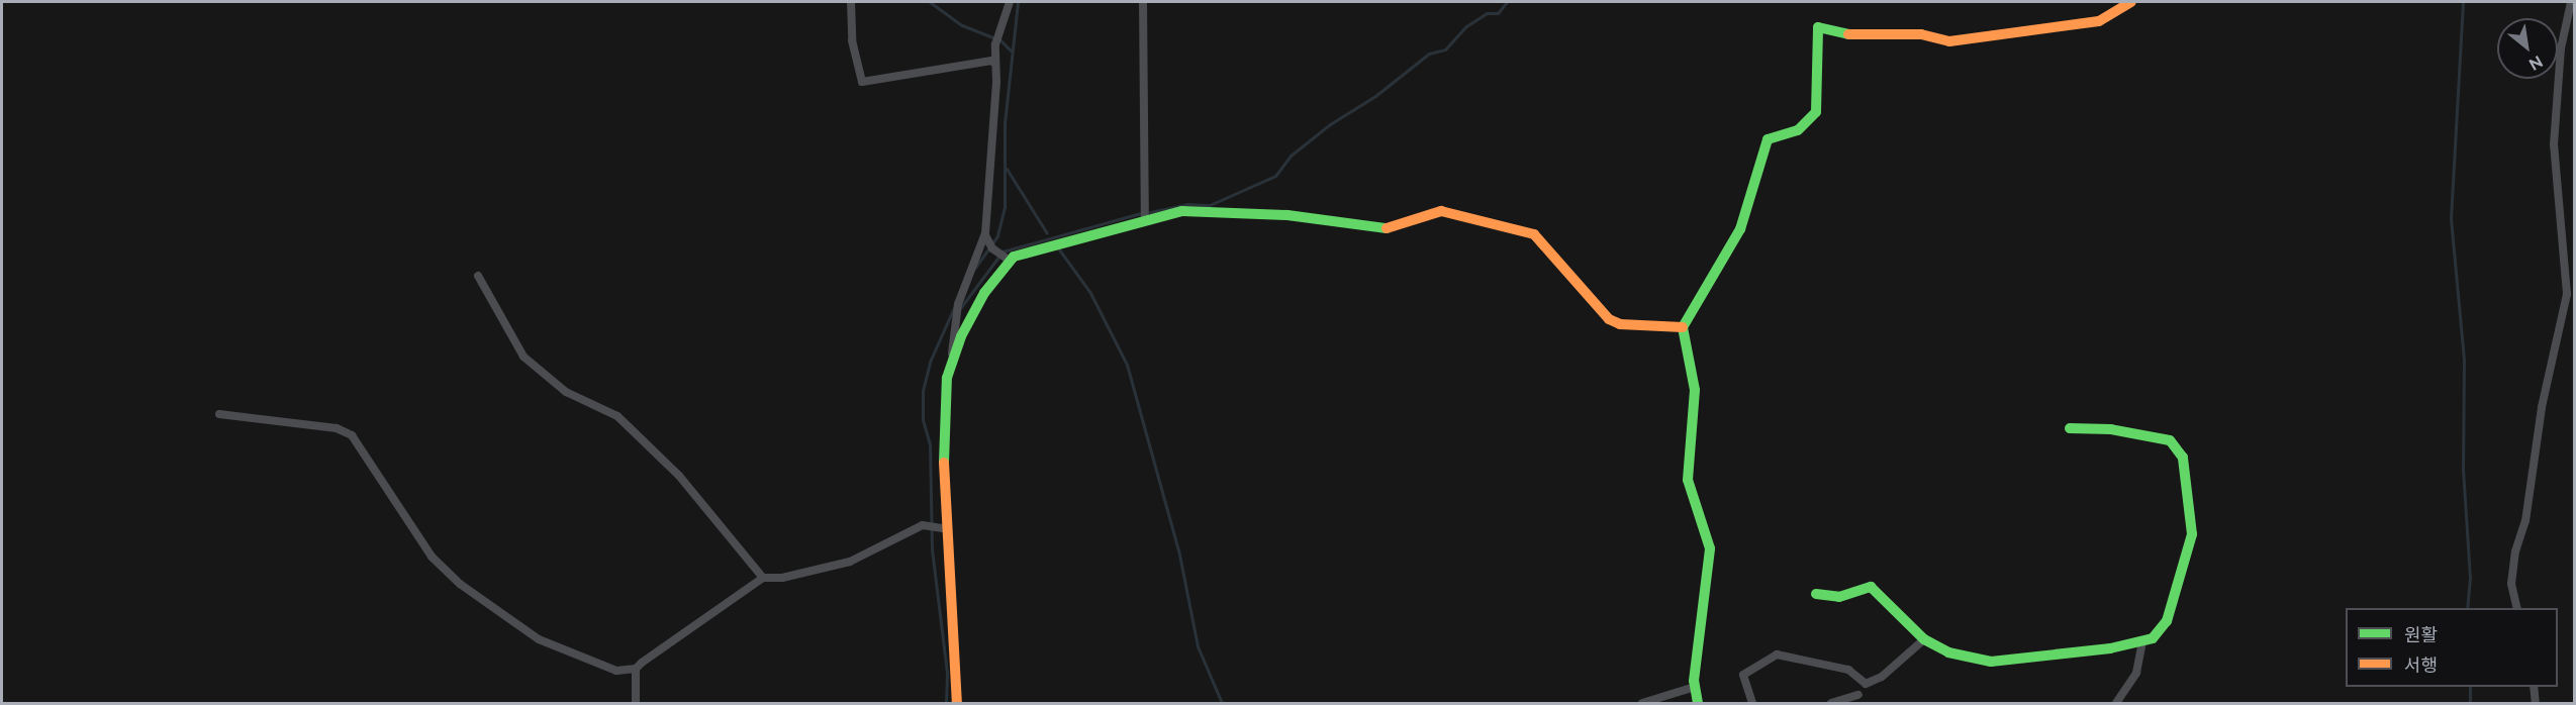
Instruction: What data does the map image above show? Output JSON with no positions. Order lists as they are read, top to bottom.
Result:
{
  "legend": ["원활", "서행"],
  "north": "bottom right"
}
